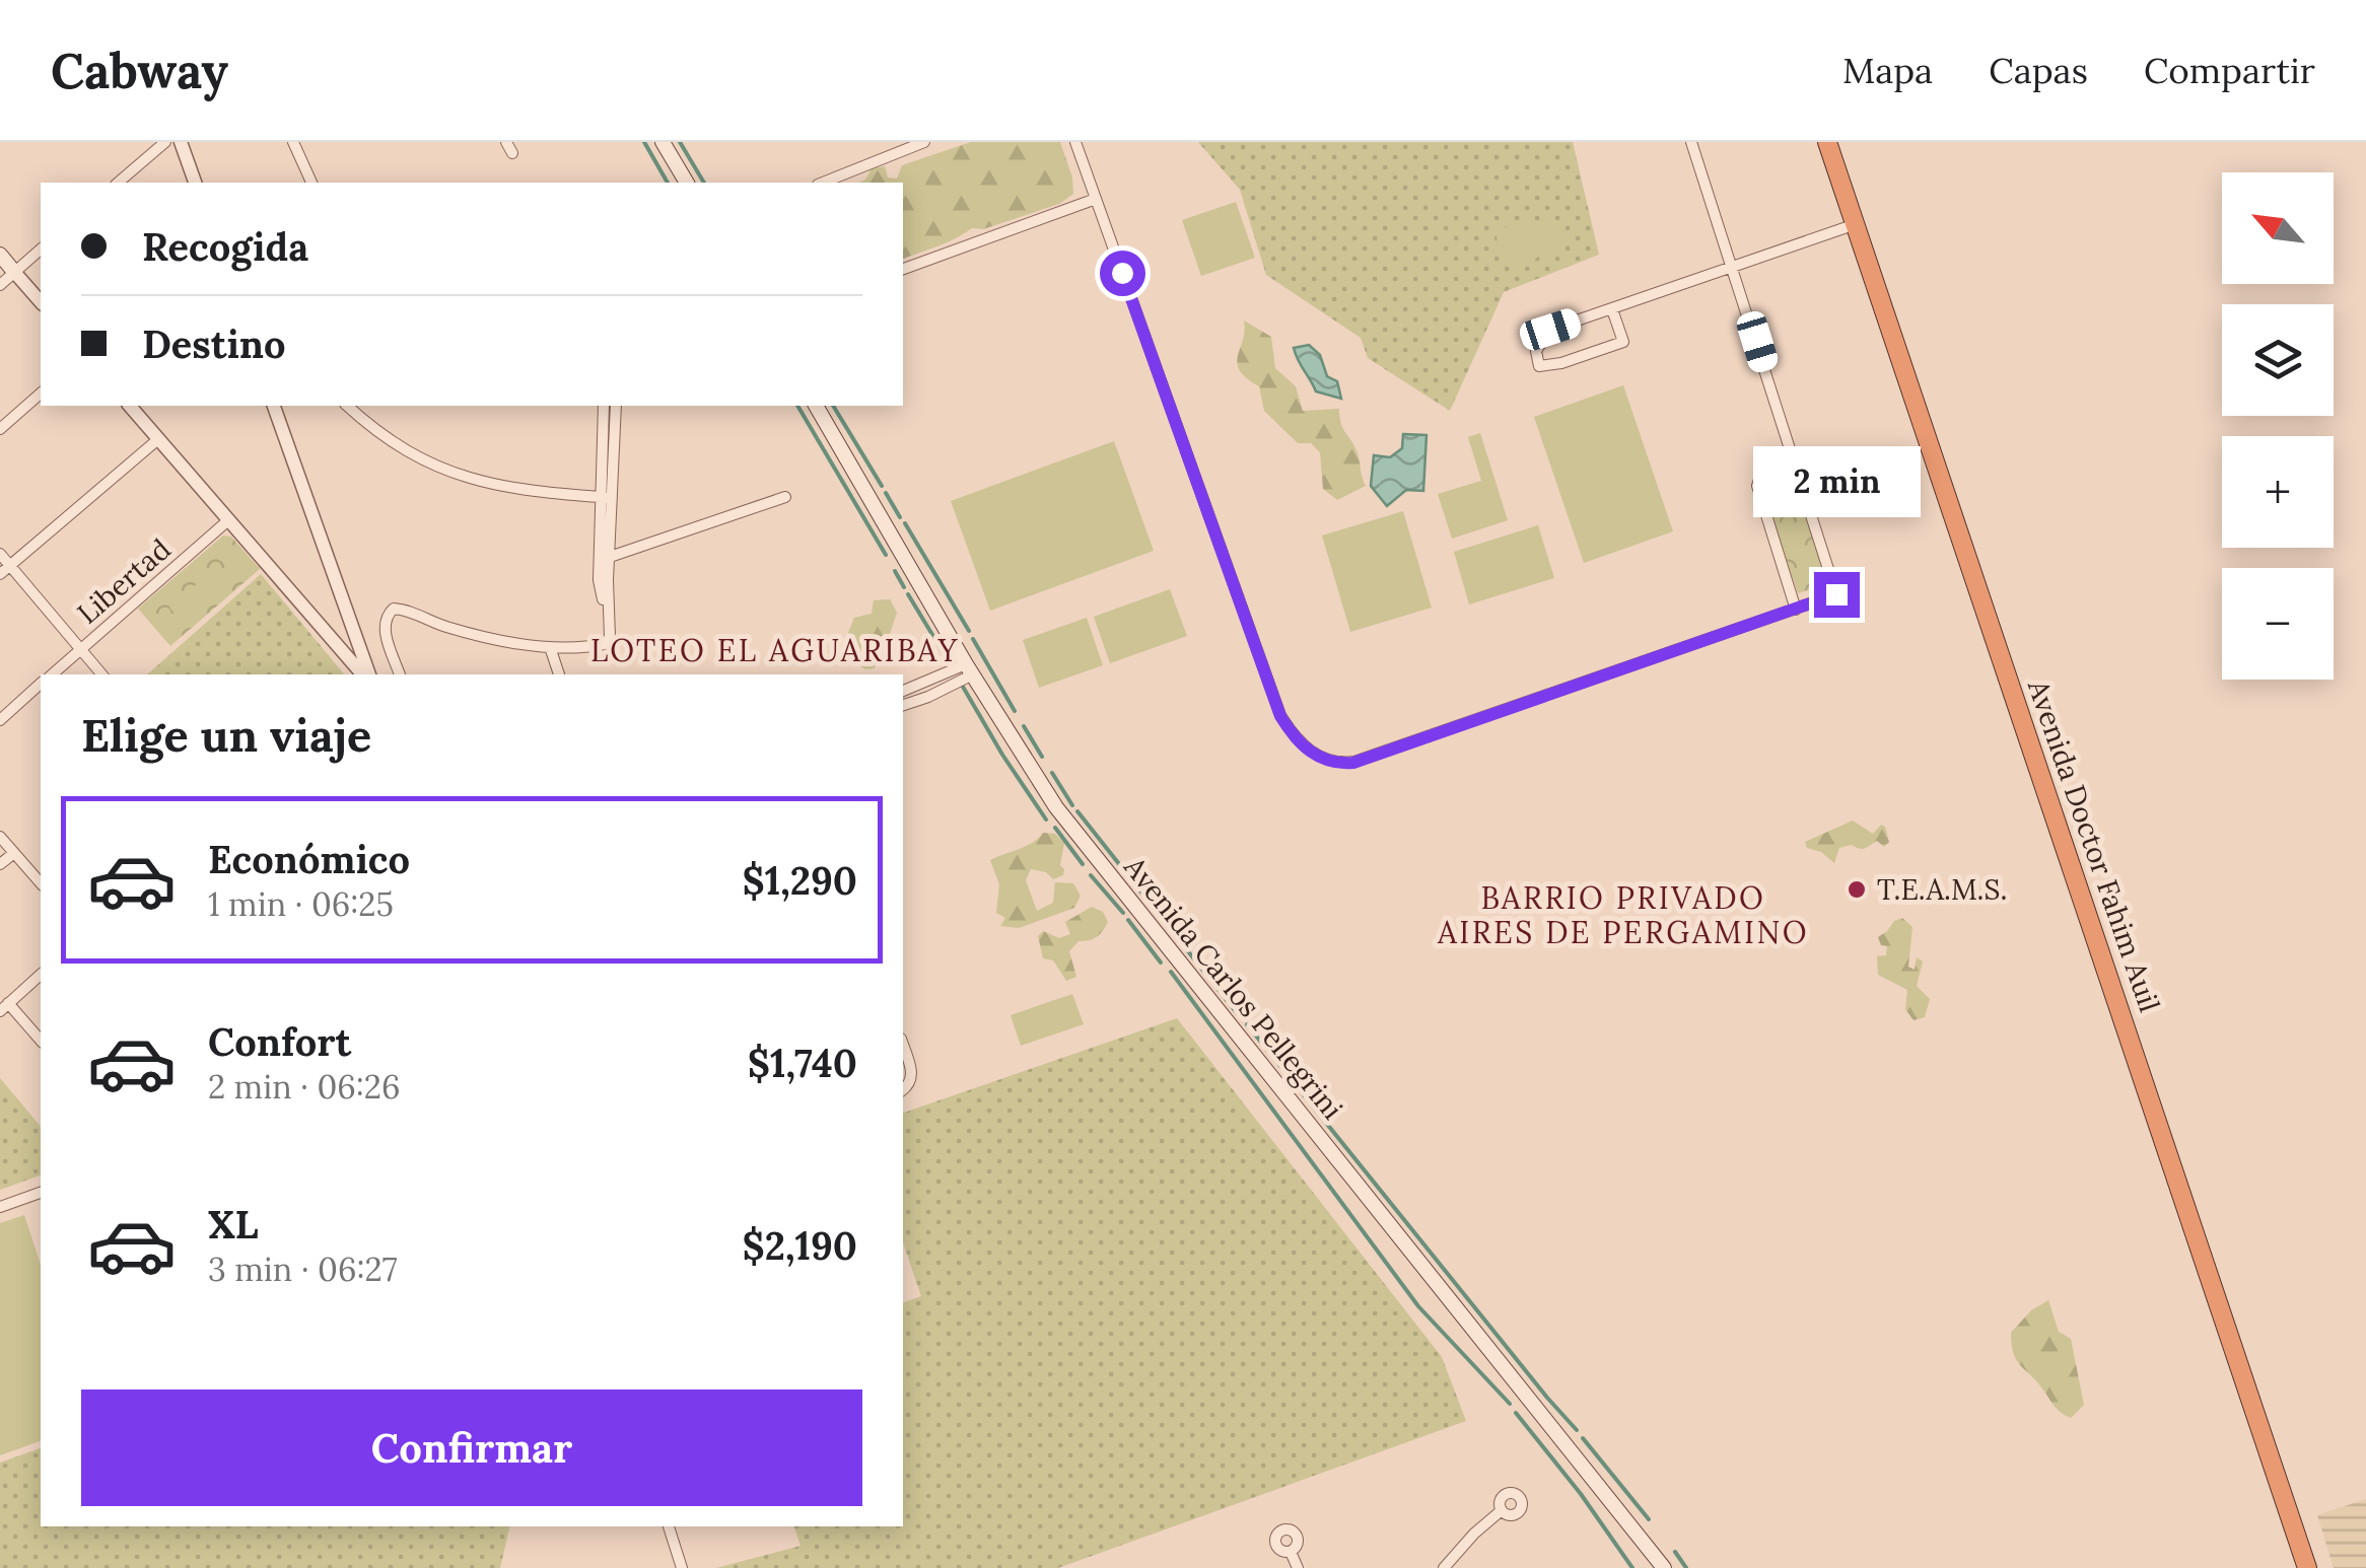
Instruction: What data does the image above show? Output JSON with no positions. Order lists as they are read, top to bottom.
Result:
{
  "streets": {
    "highway": ["Avenida Doctor Fahim Auil"],
    "main road": ["Avenida Carlos Pellegrini"],
    "street": ["Libertad"]
  },
  "districts": ["LOTEO EL AGUARIBAY", "BARRIO PRIVADO AIRES DE PERGAMINO"],
  "places": ["T.E.A.M.S."],
  "north": "top left",
  "page": {
    "header": "Cabway",
    "nav": ["Mapa", "Capas", "Compartir"],
    "map_buttons": ["+", "−"],
    "banner": ["Recogida", "Destino"],
    "bubble": "2 min",
    "heading": "Elige un viaje",
    "list": [
      {
        "name": "Económico",
        "note": "1 min · 06:25",
        "value": "$1,290"
      },
      {
        "name": "Confort",
        "note": "2 min · 06:26",
        "value": "$1,740"
      },
      {
        "name": "XL",
        "note": "3 min · 06:27",
        "value": "$2,190"
      }
    ],
    "buttons": "Confirmar"
  }
}
